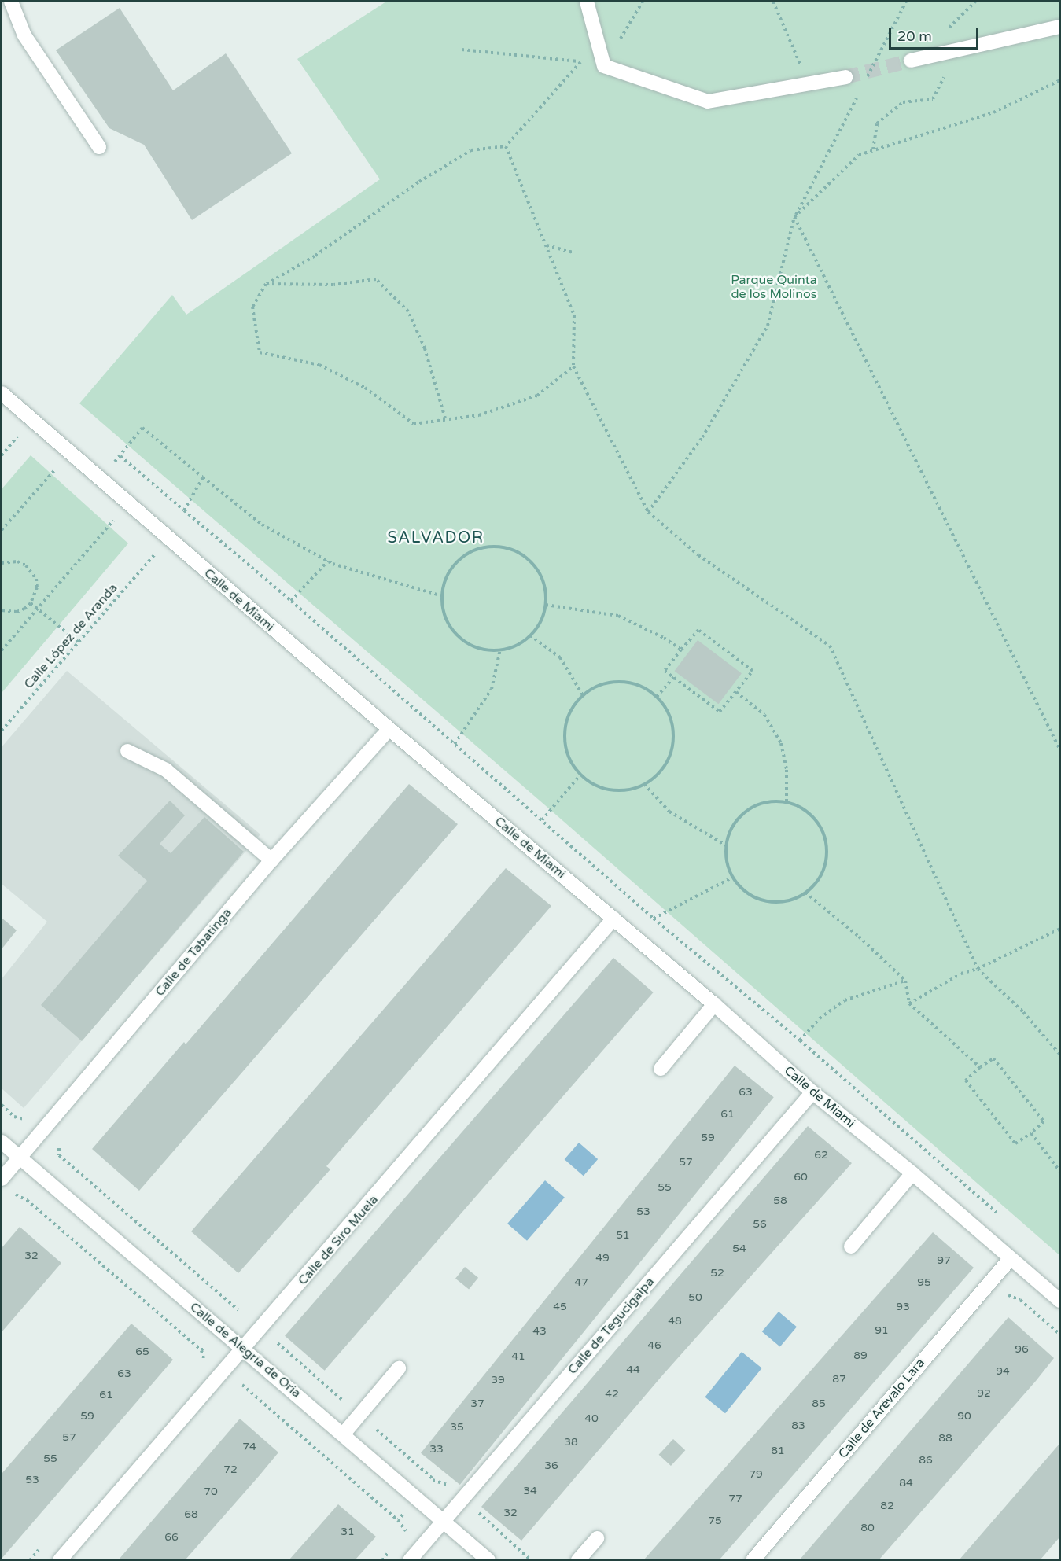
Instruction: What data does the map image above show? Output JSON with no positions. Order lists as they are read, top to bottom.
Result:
{
  "streets": {
    "street": [
      "Calle de Miami",
      "Calle de Tabatinga",
      "Calle de Siro Muela",
      "Calle de Tegucigalpa",
      "Calle de Alegría de Oria",
      "Calle de Arévalo Lara"
    ],
    "path": ["Calle López de Aranda"]
  },
  "crossings": [
    ["Calle de Miami", "Calle de Tabatinga"],
    ["Calle de Miami", "Calle de Siro Muela"],
    ["Calle de Miami", "Calle de Tegucigalpa"],
    ["Calle de Miami", "Calle de Arévalo Lara"],
    ["Calle de Tabatinga", "Calle de Alegría de Oria"],
    ["Calle de Siro Muela", "Calle de Alegría de Oria"],
    ["Calle de Tegucigalpa", "Calle de Alegría de Oria"]
  ],
  "districts": ["SALVADOR"],
  "parks": ["Parque Quinta de los Molinos"],
  "house_numbers": [
    "63",
    "61",
    "59",
    "62",
    "57",
    "60",
    "55",
    "58",
    "53",
    "56",
    "51",
    "54",
    "32",
    "49",
    "97",
    "52",
    "47",
    "95",
    "50",
    "45",
    "93",
    "48",
    "91",
    "43",
    "46",
    "96",
    "65",
    "89",
    "41",
    "44",
    "94",
    "63",
    "87",
    "39",
    "92",
    "42",
    "61",
    "37",
    "85",
    "59",
    "90",
    "40",
    "83",
    "35",
    "57",
    "88",
    "38",
    "74",
    "33",
    "81",
    "55",
    "86",
    "36",
    "72",
    "79",
    "53",
    "84",
    "34",
    "70",
    "77",
    "82",
    "32",
    "68",
    "75",
    "80",
    "31",
    "66"
  ],
  "scale_bar": "20 m"
}
